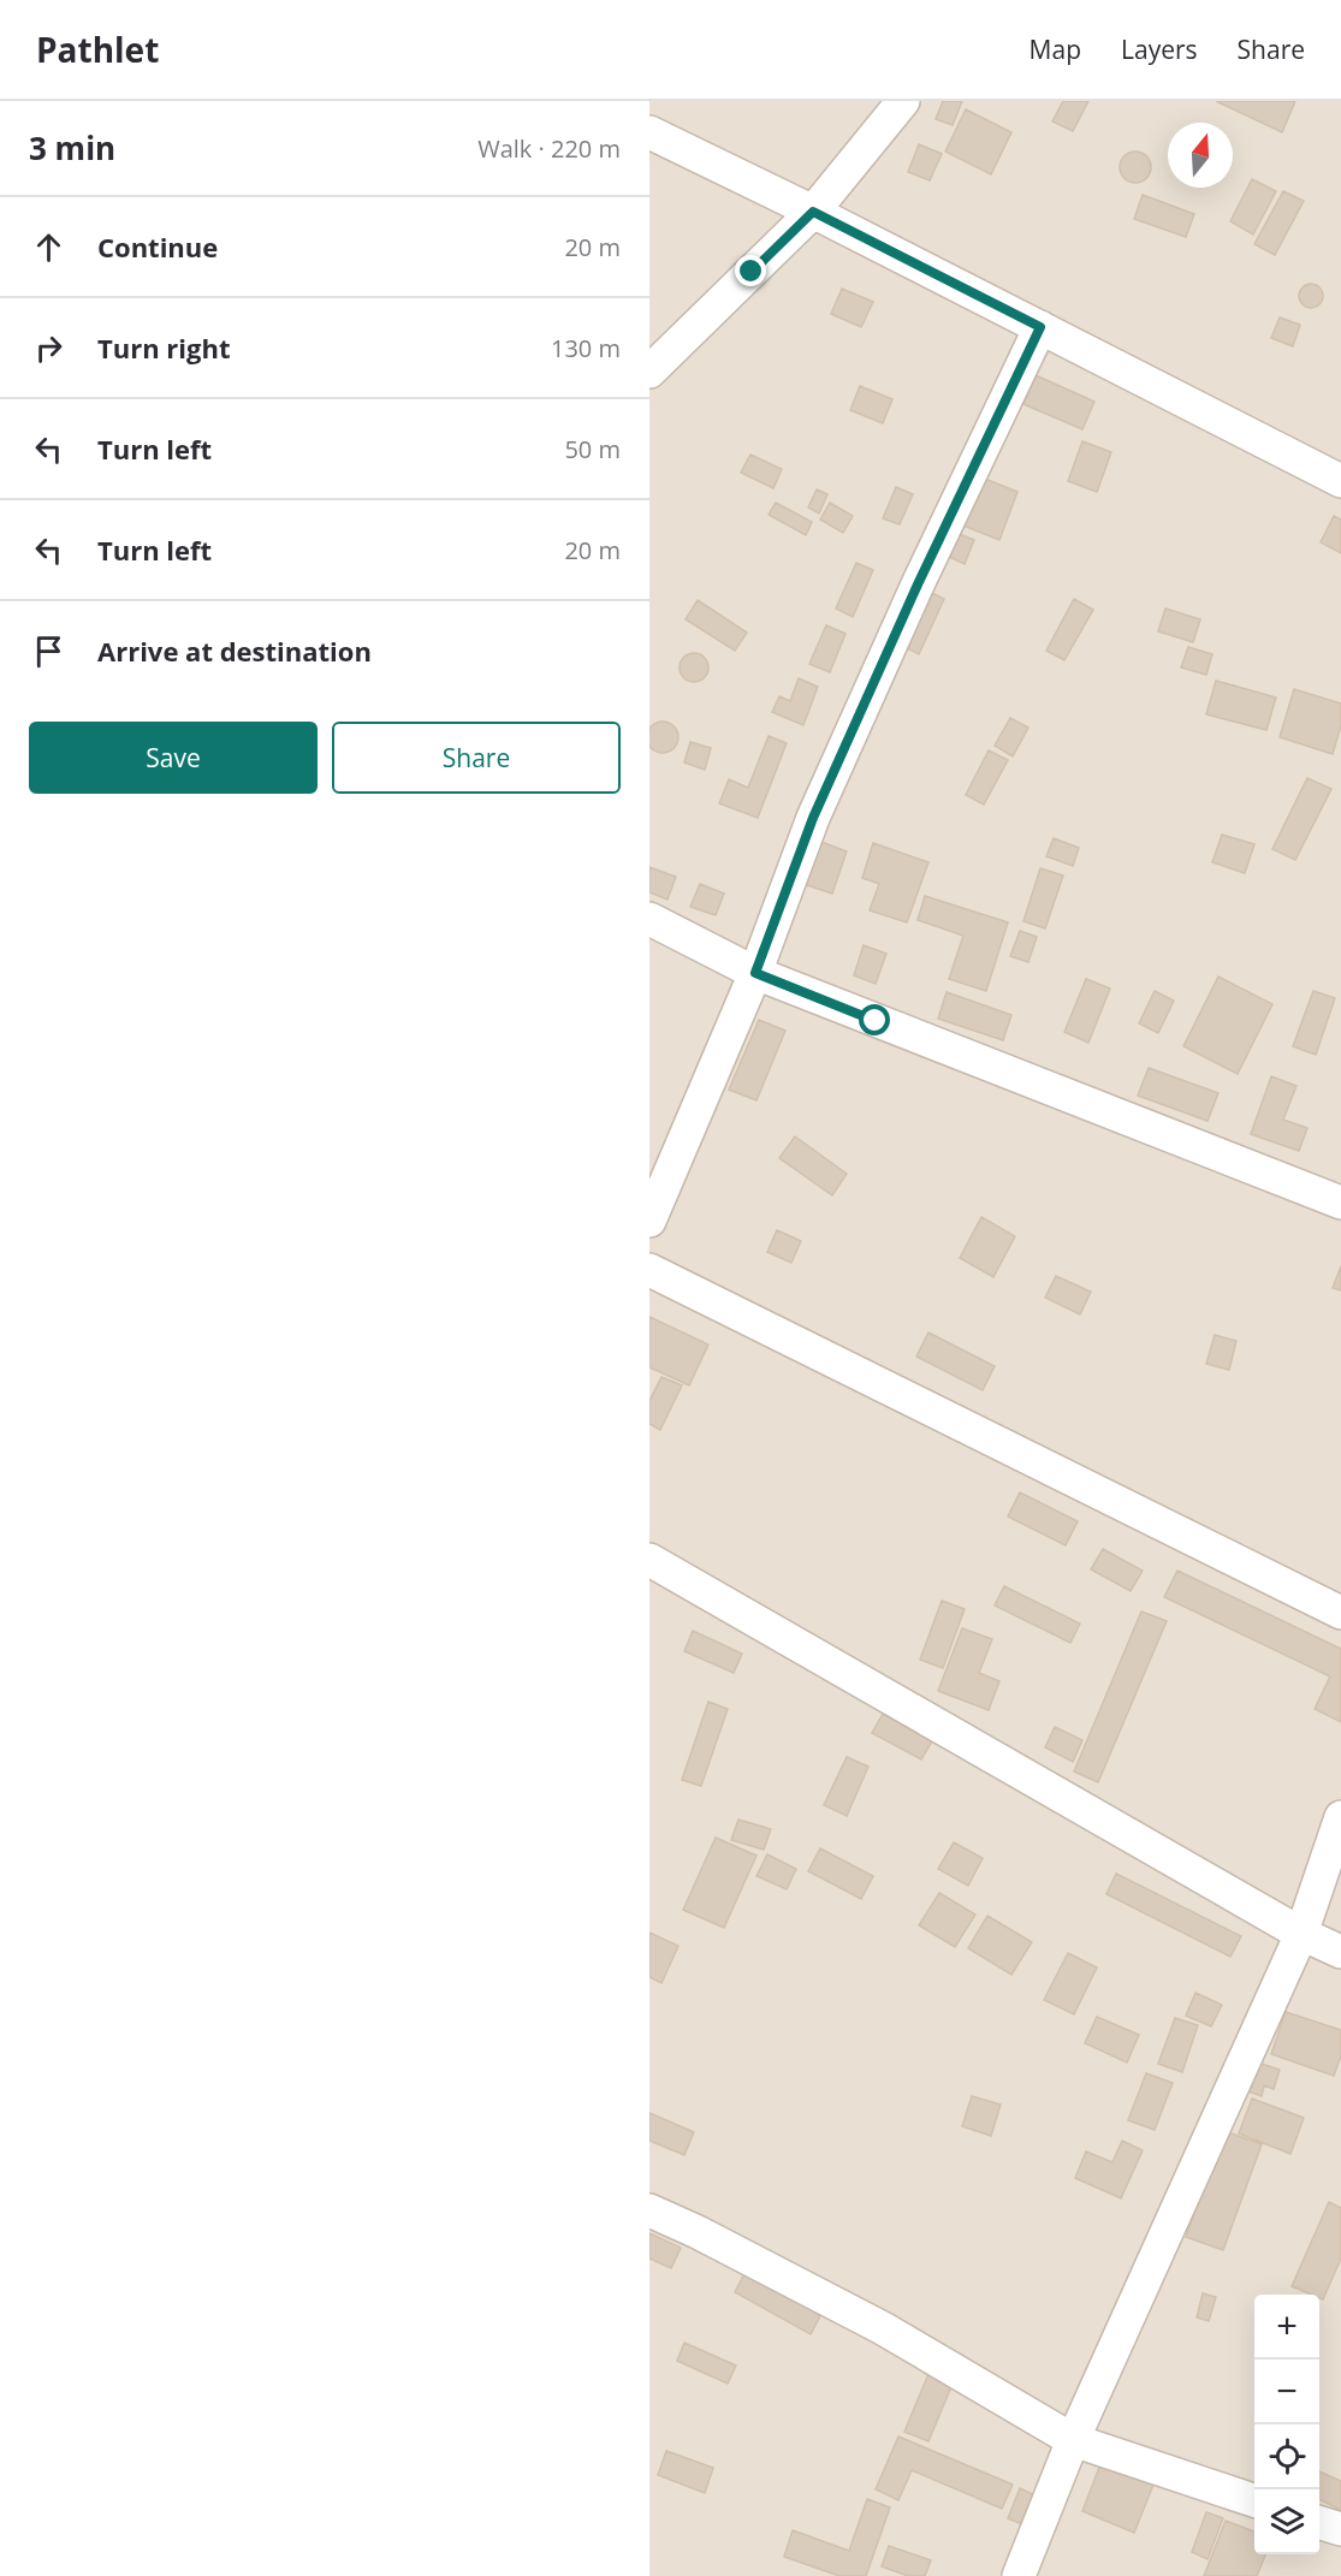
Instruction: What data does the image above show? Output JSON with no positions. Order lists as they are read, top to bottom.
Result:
{
  "north": "top",
  "page": {
    "header": "Pathlet",
    "nav": ["Map", "Layers", "Share"],
    "heading": ["3 min", "Walk · 220 m"],
    "list": [
      ["Continue", "20 m"],
      ["Turn right", "130 m"],
      ["Turn left", "50 m"],
      ["Turn left", "20 m"],
      "Arrive at destination"
    ],
    "buttons": ["Save", "Share"],
    "map_buttons": ["+", "−"]
  }
}
